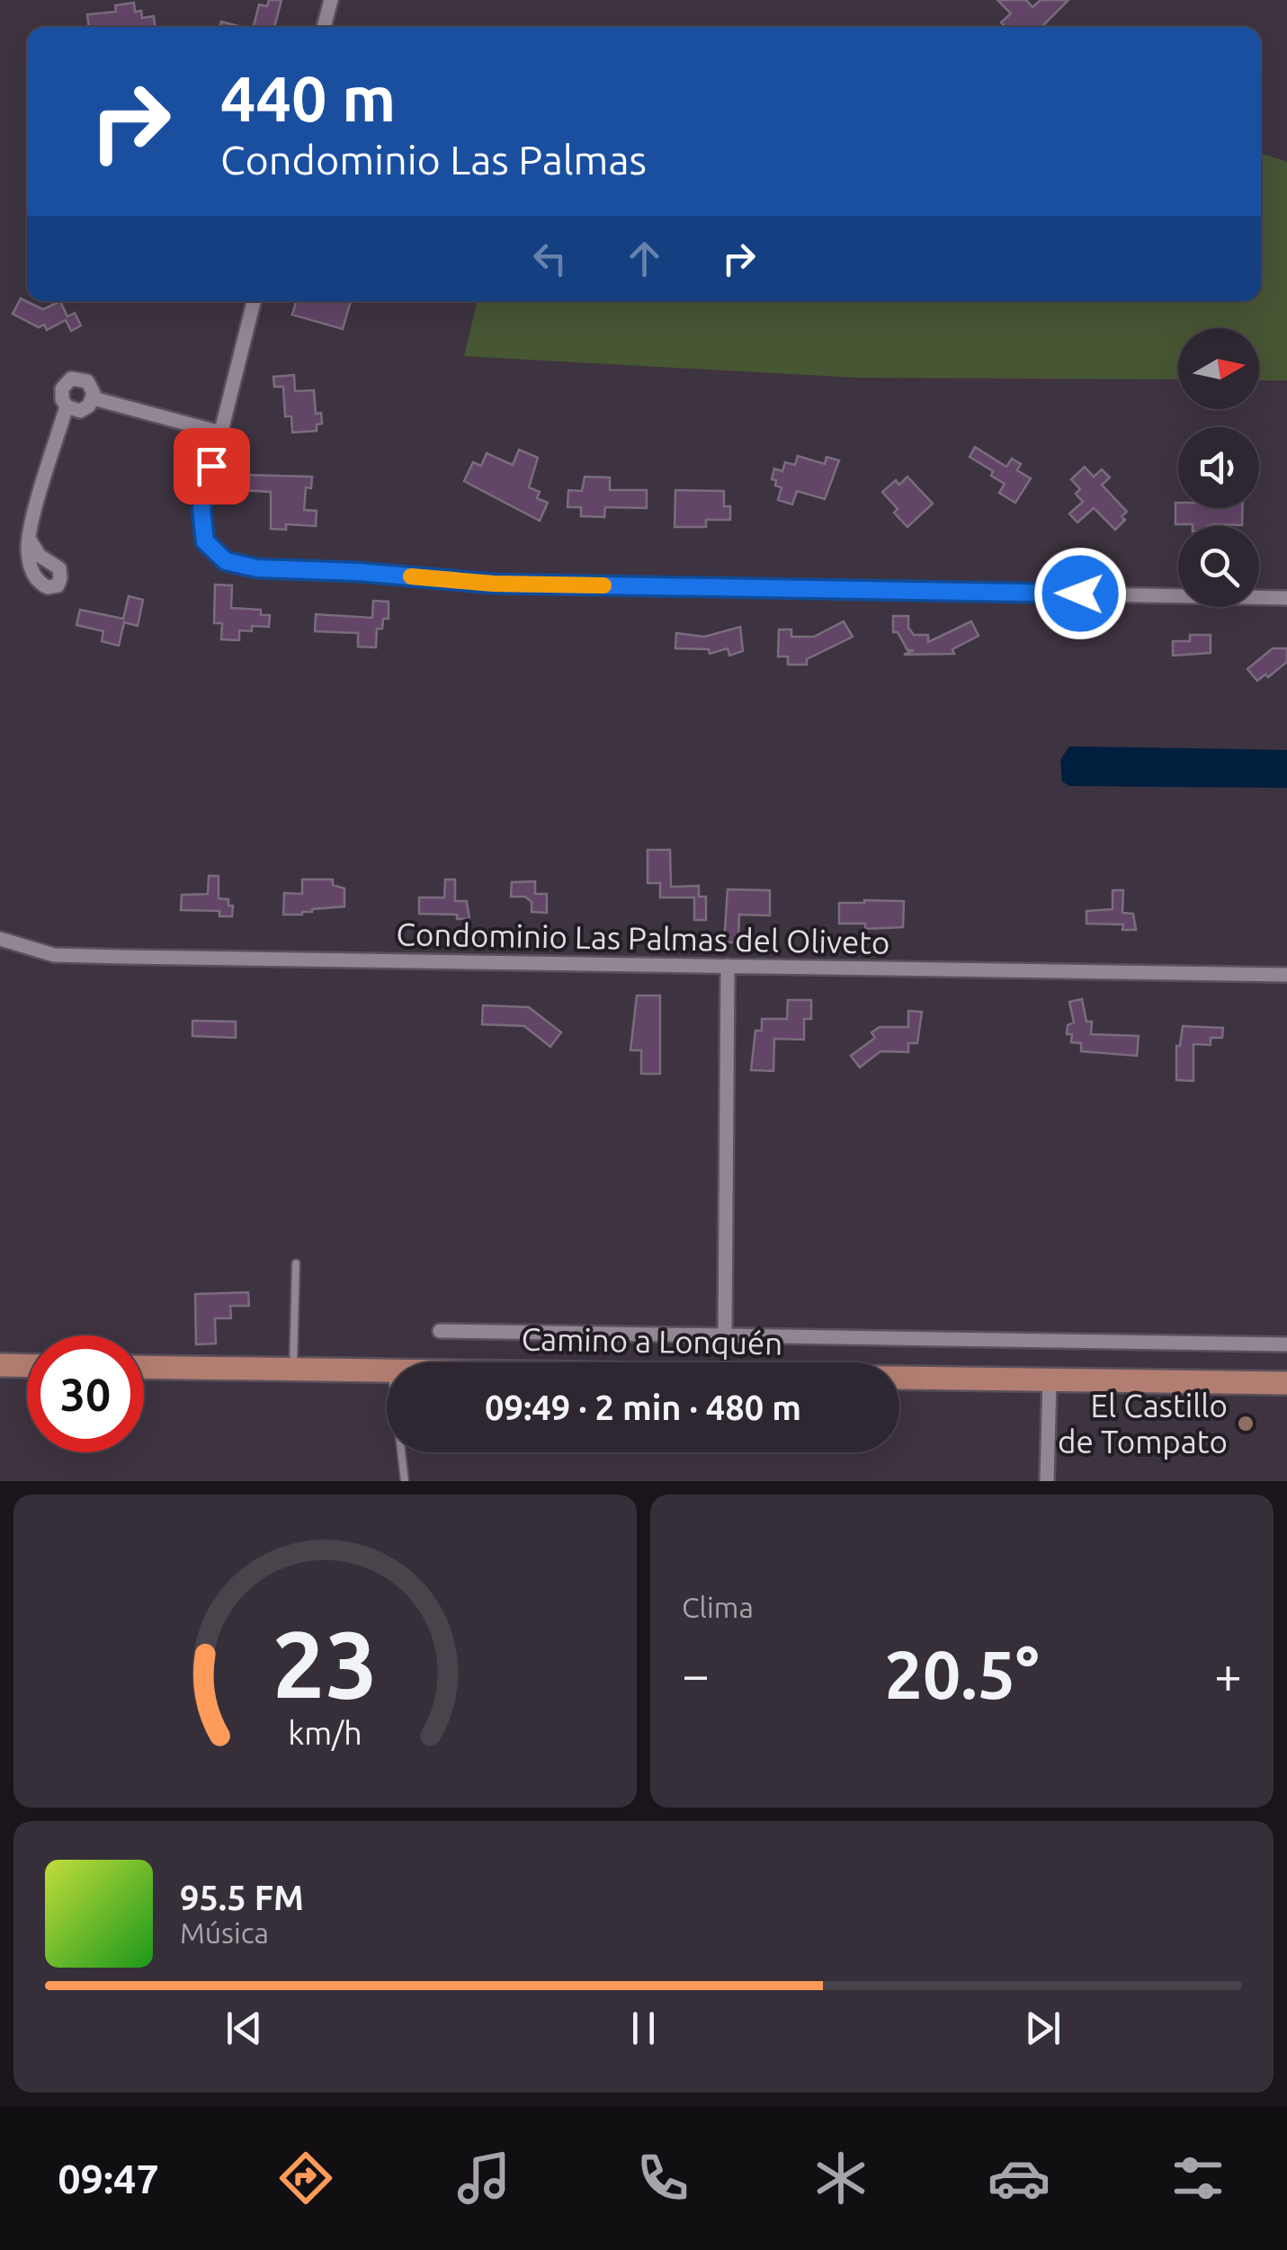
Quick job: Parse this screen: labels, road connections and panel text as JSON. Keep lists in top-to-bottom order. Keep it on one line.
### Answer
{"streets":{"main road":["Camino a Lonquén"],"street":["Condominio Las Palmas del Oliveto"]},"places":["El Castillo de Tompato"],"north":"right","page":{"turn":["440 m","Condominio Las Palmas"],"limit":"30","trip":"09:49 · 2 min · 480 m","tile":"Clima","heat":["−","20.5°","+"],"song":["95.5 FM","Música"],"tabs":"09:47","gauge":["23","km/h"]}}
